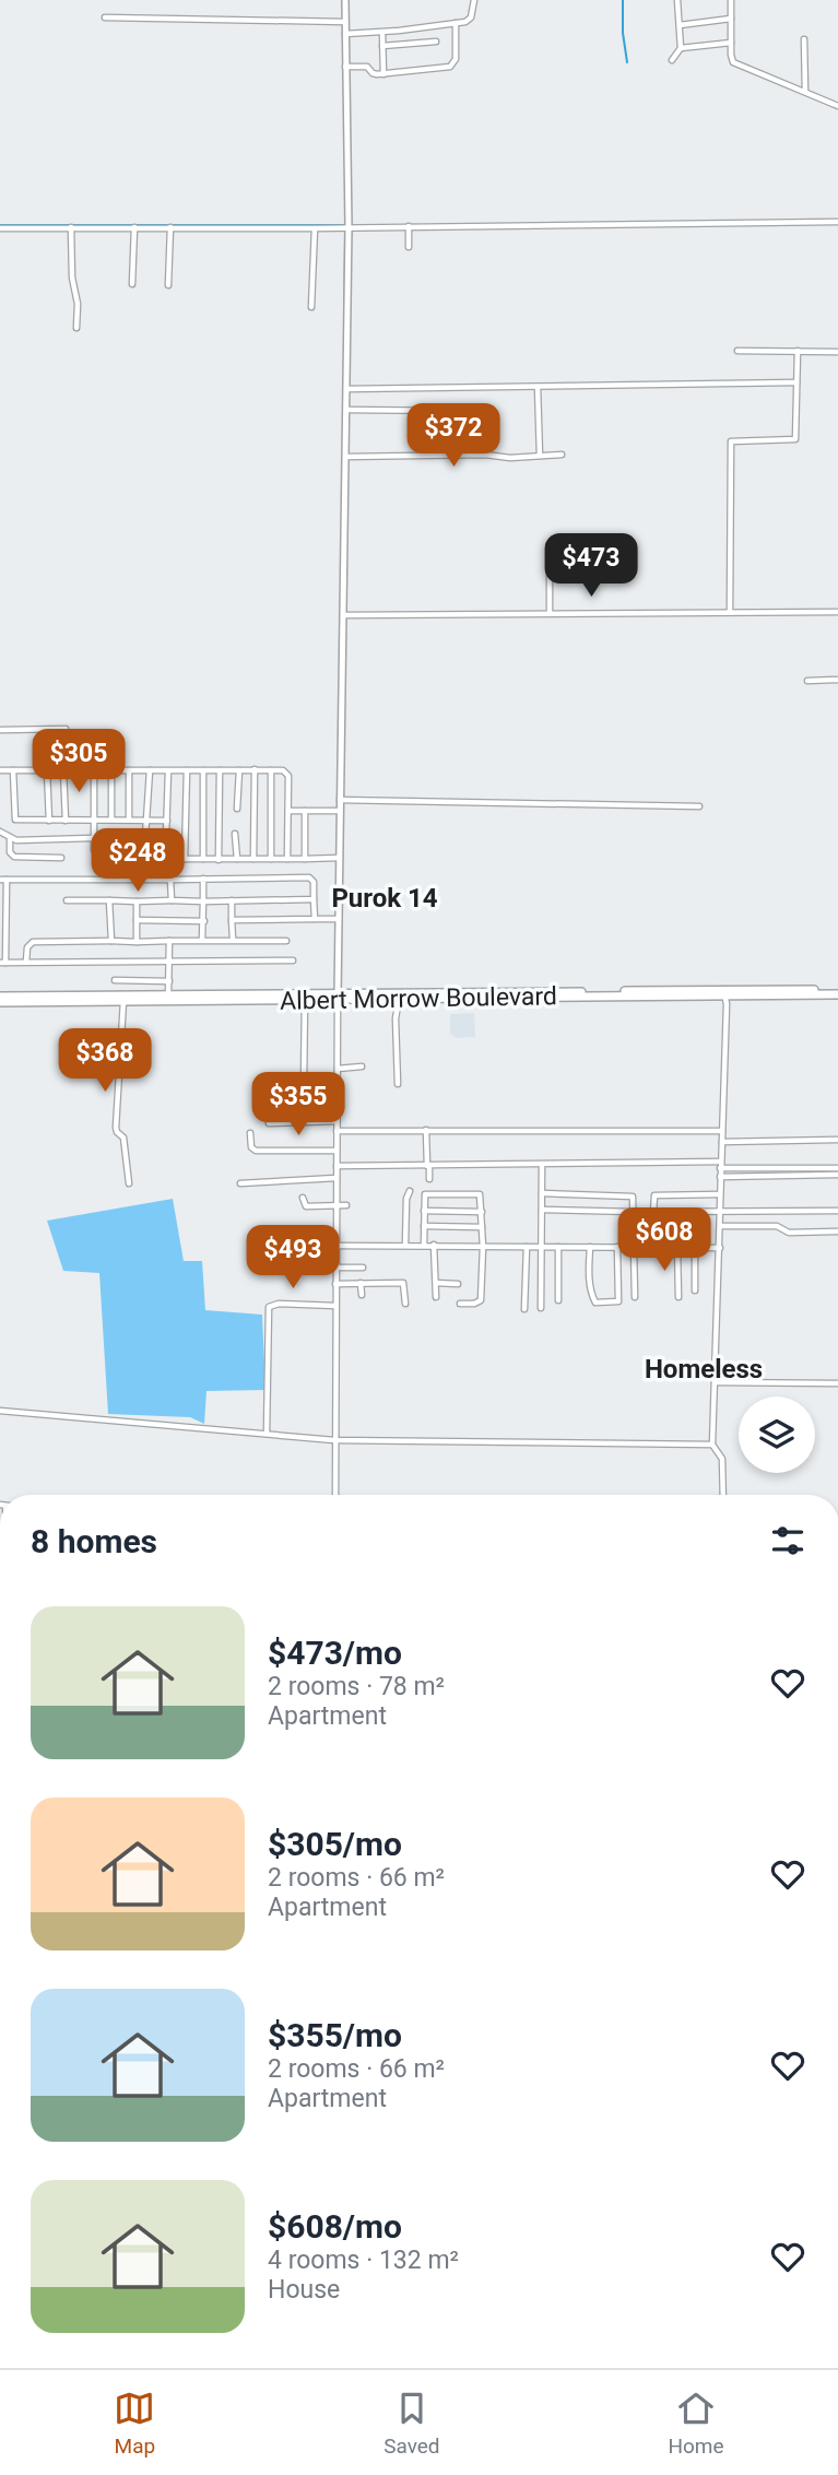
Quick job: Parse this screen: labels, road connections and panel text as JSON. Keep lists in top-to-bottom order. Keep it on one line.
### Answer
{"streets":{"highway":["Albert Morrow Boulevard"]},"districts":["Purok 14","Homeless"],"page":{"price":["$372","$473","$305","$248","$368","$355","$608","$493"],"heading":"8 homes","list":[{"name":"$473/mo","note":"2 rooms · 78 m² · Apartment"},{"name":"$305/mo","note":"2 rooms · 66 m² · Apartment"},{"name":"$355/mo","note":"2 rooms · 66 m² · Apartment"},{"name":"$608/mo","note":"4 rooms · 132 m² · House"}],"tabs":["Map","Saved","Home"]}}
